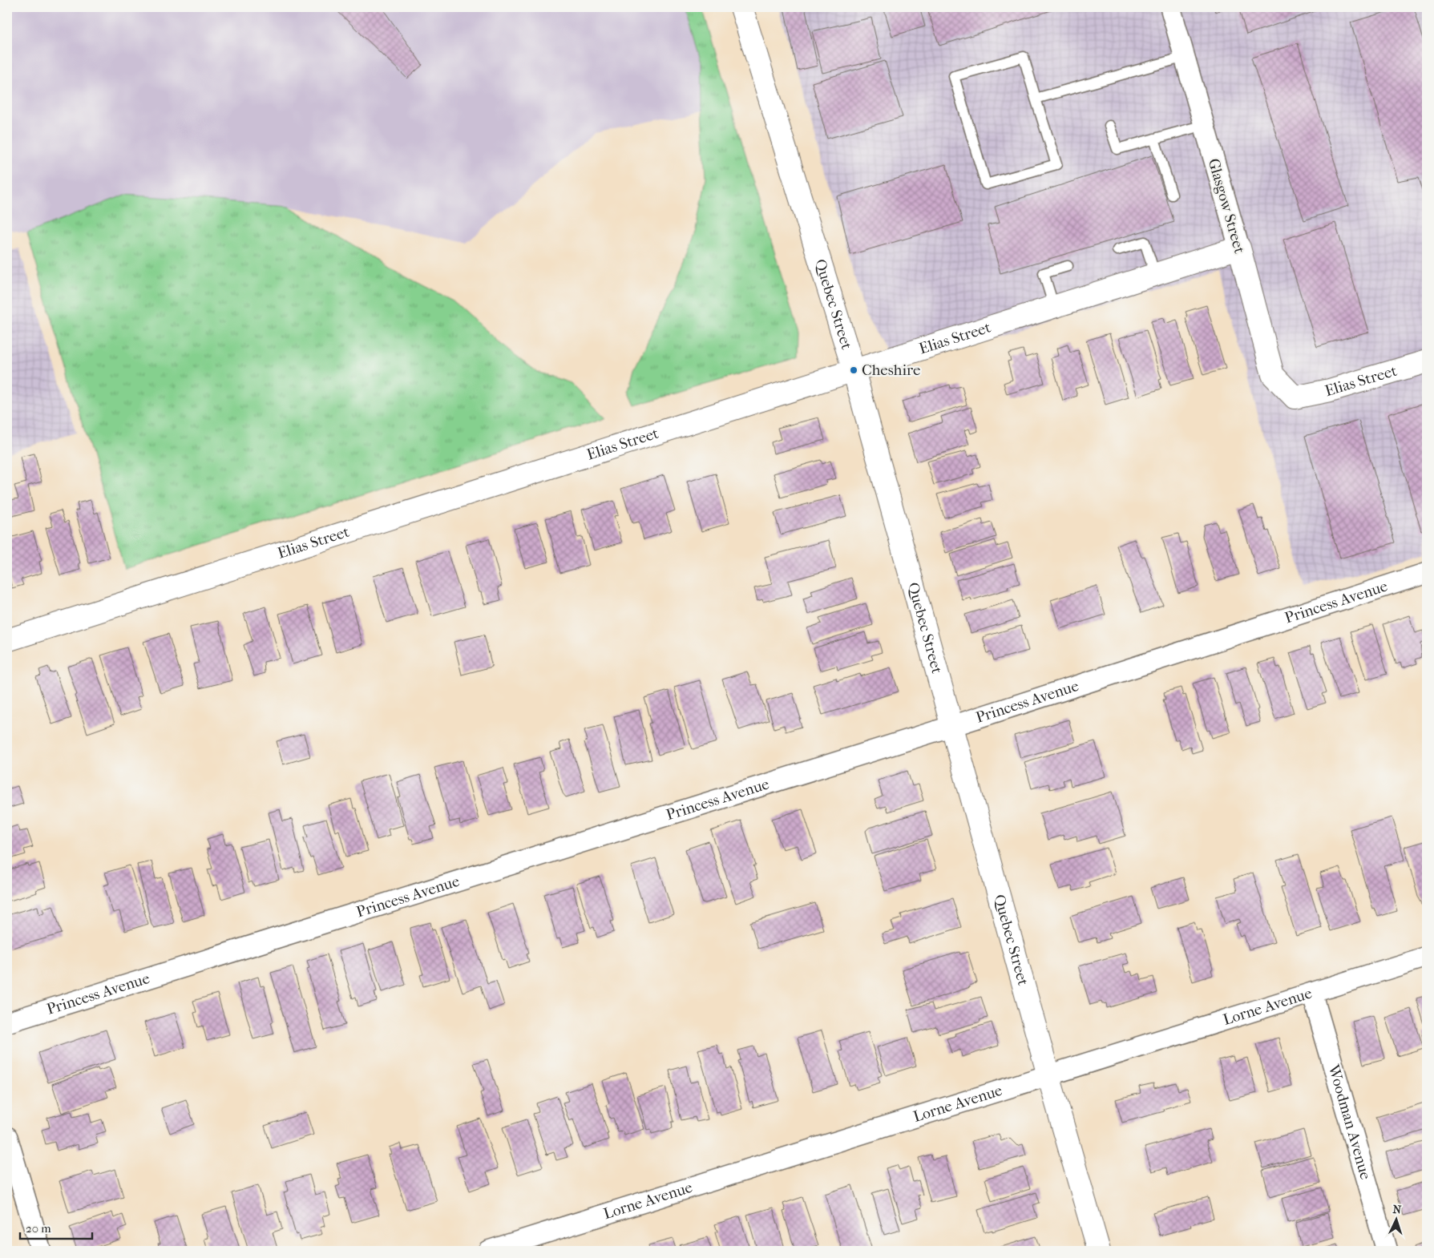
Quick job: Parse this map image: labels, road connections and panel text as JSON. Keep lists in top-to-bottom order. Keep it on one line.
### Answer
{"streets":{"street":["Glasgow Street","Quebec Street","Elias Street","Princess Avenue","Lorne Avenue","Woodman Avenue"]},"crossings":[["Glasgow Street","Elias Street"],["Quebec Street","Elias Street"],["Quebec Street","Princess Avenue"],["Quebec Street","Lorne Avenue"],["Lorne Avenue","Woodman Avenue"]],"places":["Cheshire"],"scale_bar":"20 m","north":"top"}
